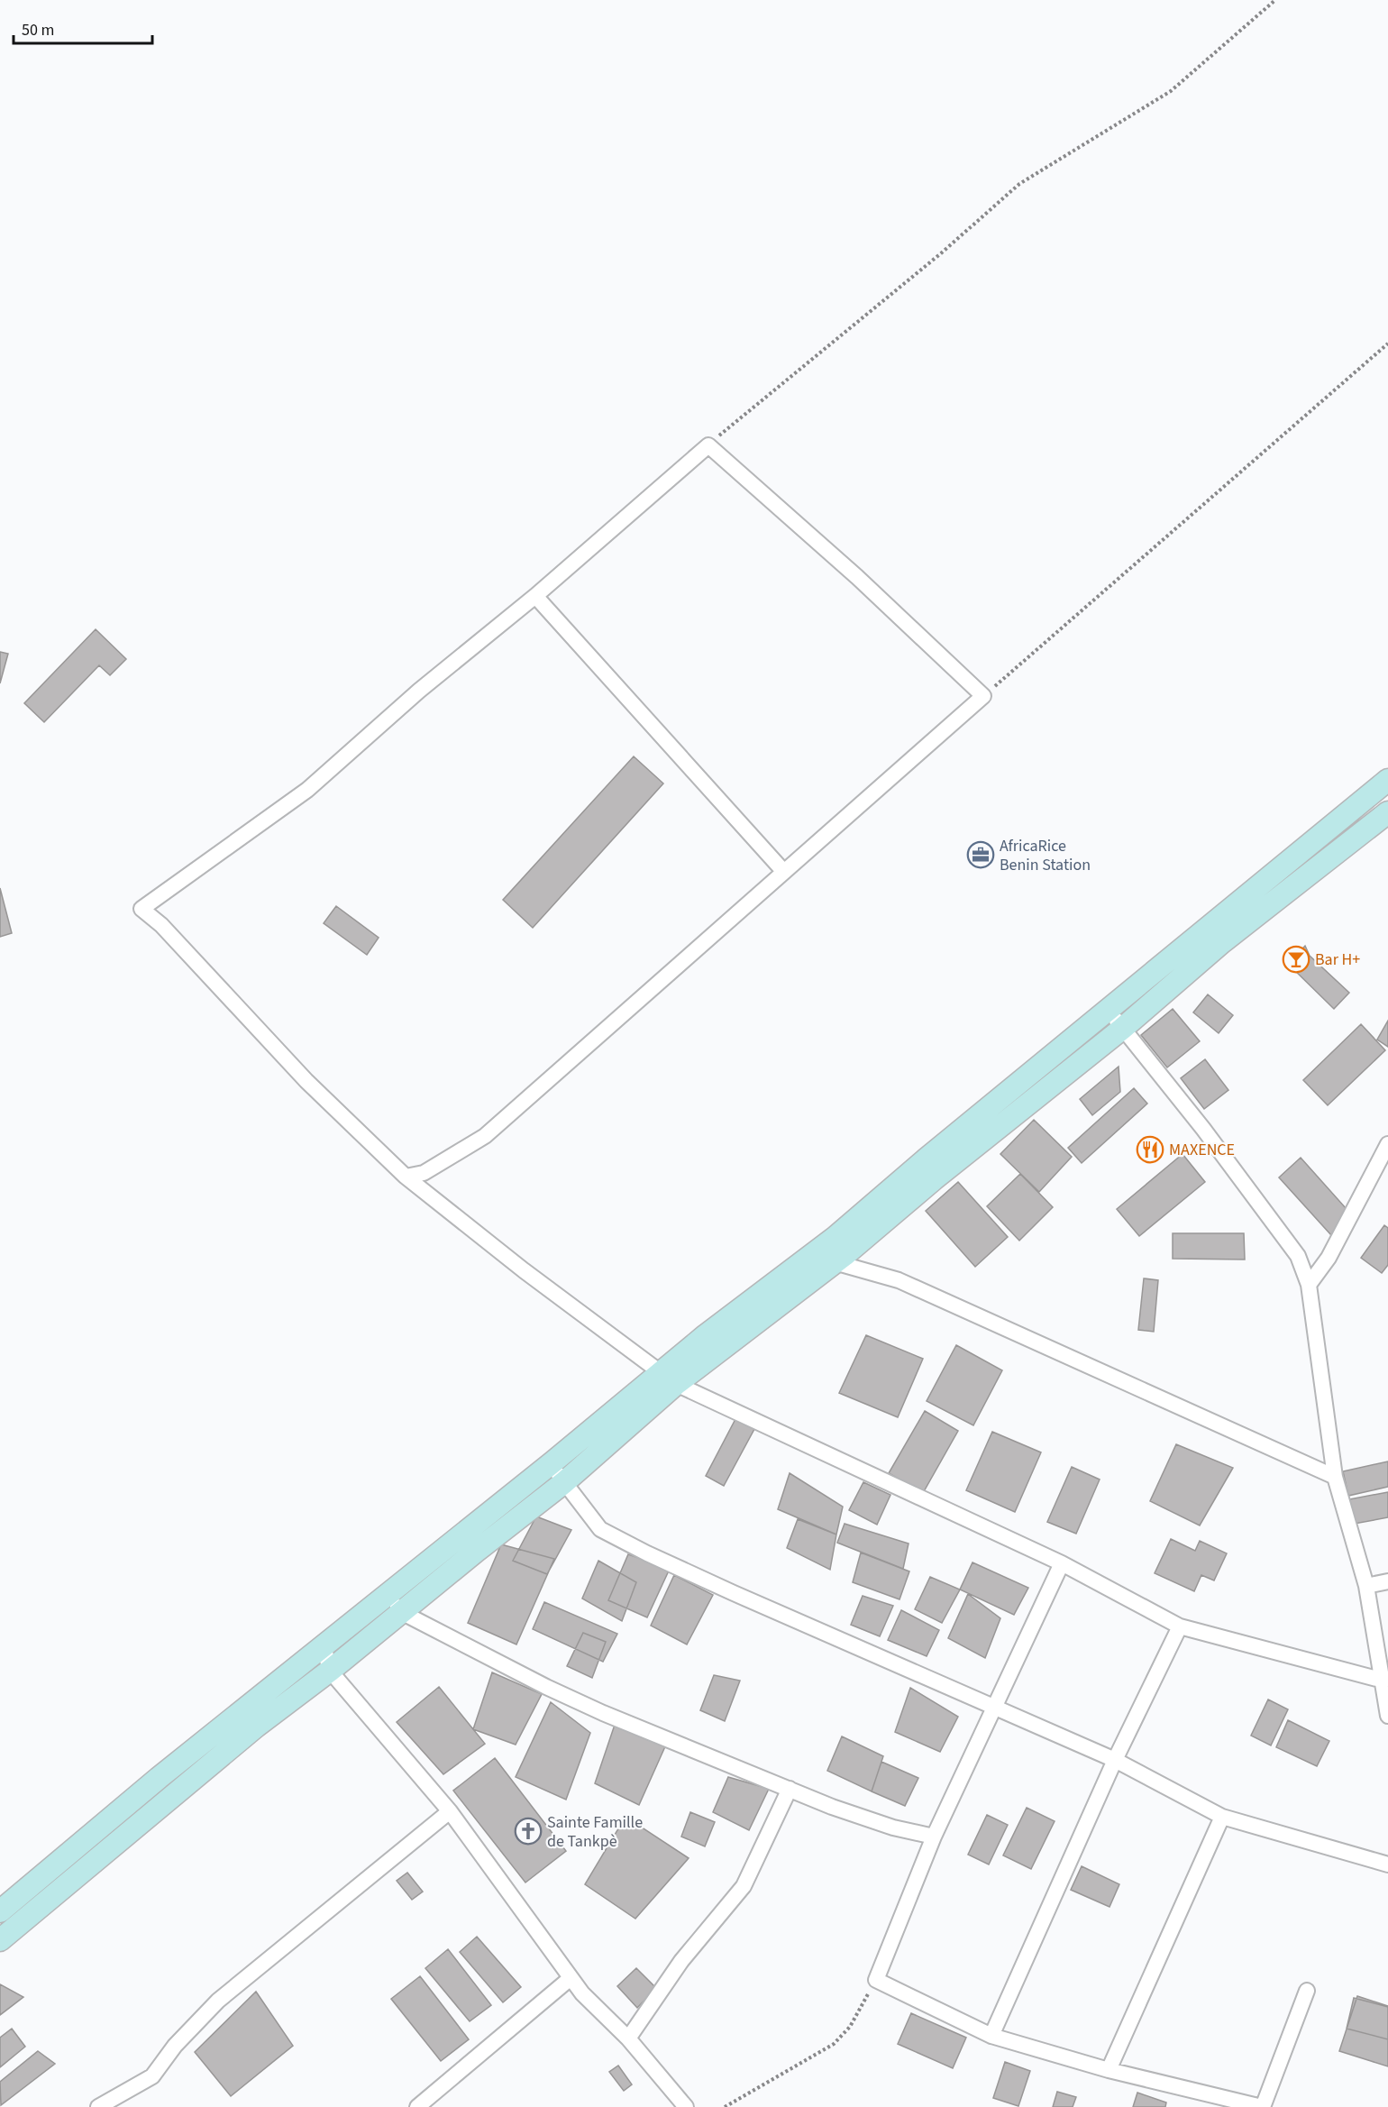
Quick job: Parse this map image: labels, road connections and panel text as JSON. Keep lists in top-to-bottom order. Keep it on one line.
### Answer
{"places":{"office":["AfricaRice Benin Station"],"bar":["Bar H+"],"restaurant":["MAXENCE"],"church":["Sainte Famille de Tankpè"]},"scale_bar":"50 m"}
